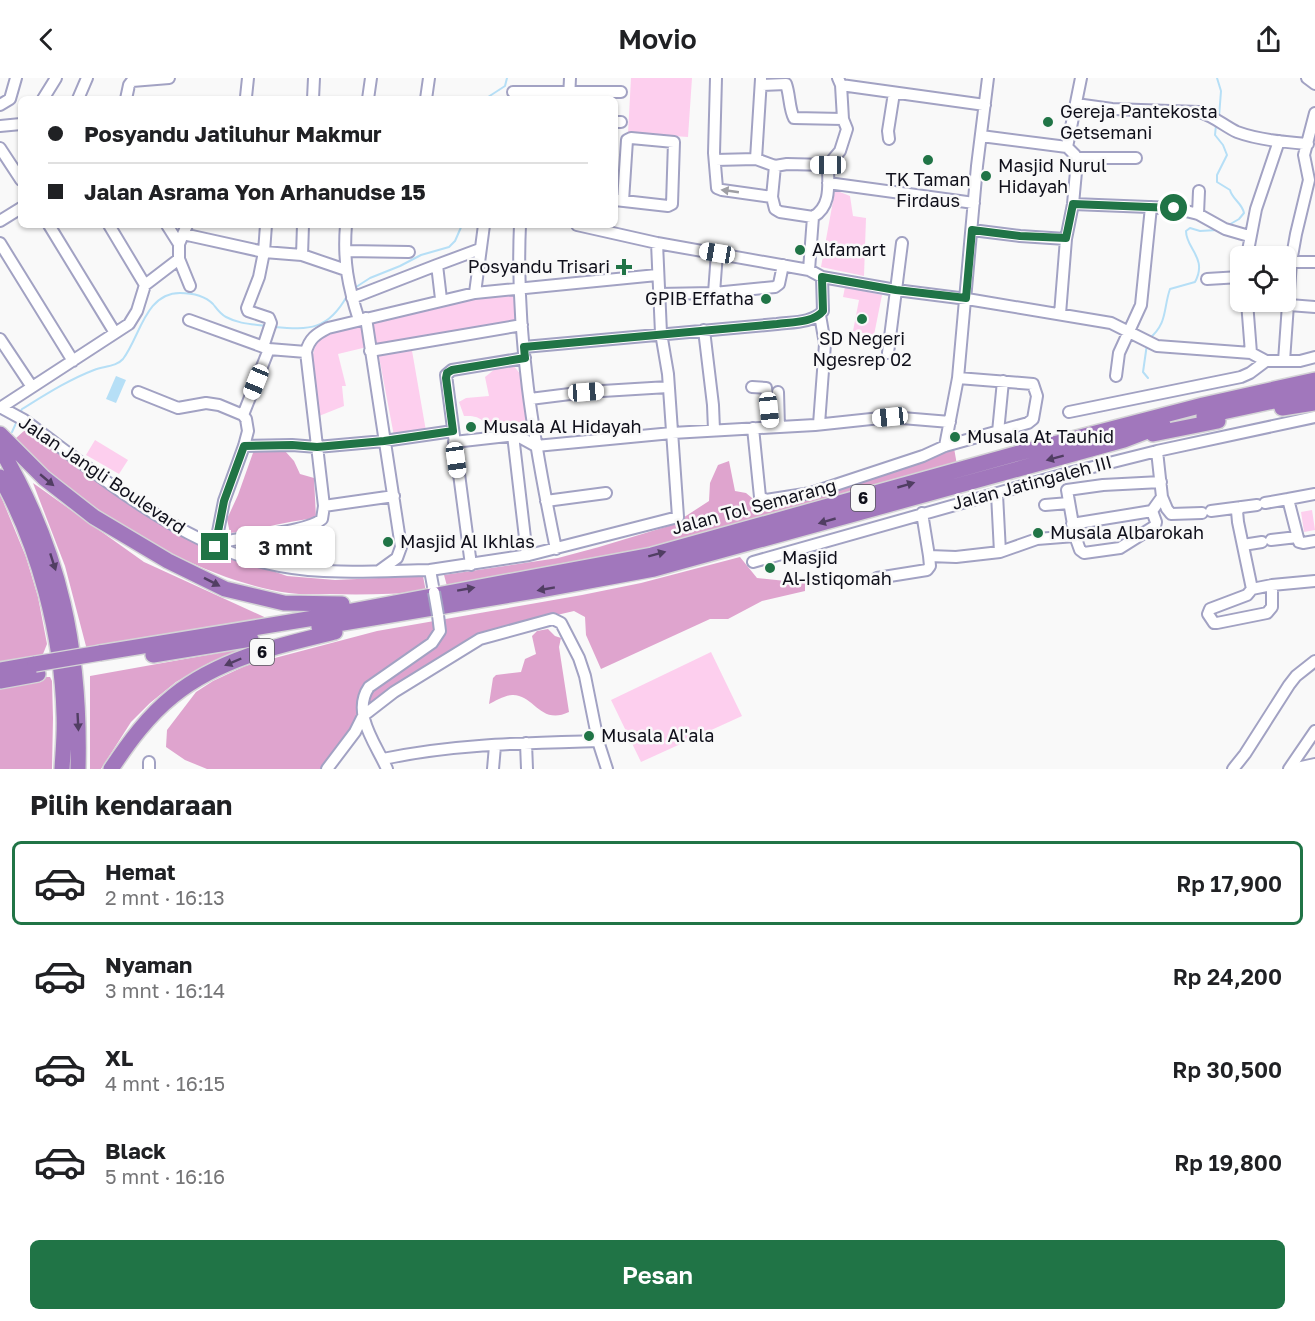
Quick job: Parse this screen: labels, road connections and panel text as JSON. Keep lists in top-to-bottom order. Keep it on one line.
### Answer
{"streets":{"highway":["6","Jalan Tol Semarang"],"street":["Jalan Jangli Boulevard","Jalan Jatingaleh III"]},"crossings":[["6","Jalan Tol Semarang"]],"places":{"other":["Gereja Pantekosta Getsemani","TK Taman Firdaus","Masjid Nurul Hidayah","Alfamart","GPIB Effatha","SD Negeri Ngesrep 02","Musala Al Hidayah","Musala At Tauhid","Musala Albarokah","Masjid Al Ikhlas","Masjid Al-Istiqomah","Musala Al'ala"],"health":["Posyandu Trisari"]},"page":{"header":"Movio","banner":["Posyandu Jatiluhur Makmur","Jalan Asrama Yon Arhanudse 15"],"bubble":"3 mnt","heading":"Pilih kendaraan","list":[{"name":"Hemat","note":"2 mnt · 16:13","value":"Rp 17,900"},{"name":"Nyaman","note":"3 mnt · 16:14","value":"Rp 24,200"},{"name":"XL","note":"4 mnt · 16:15","value":"Rp 30,500"},{"name":"Black","note":"5 mnt · 16:16","value":"Rp 19,800"}],"buttons":"Pesan"}}
